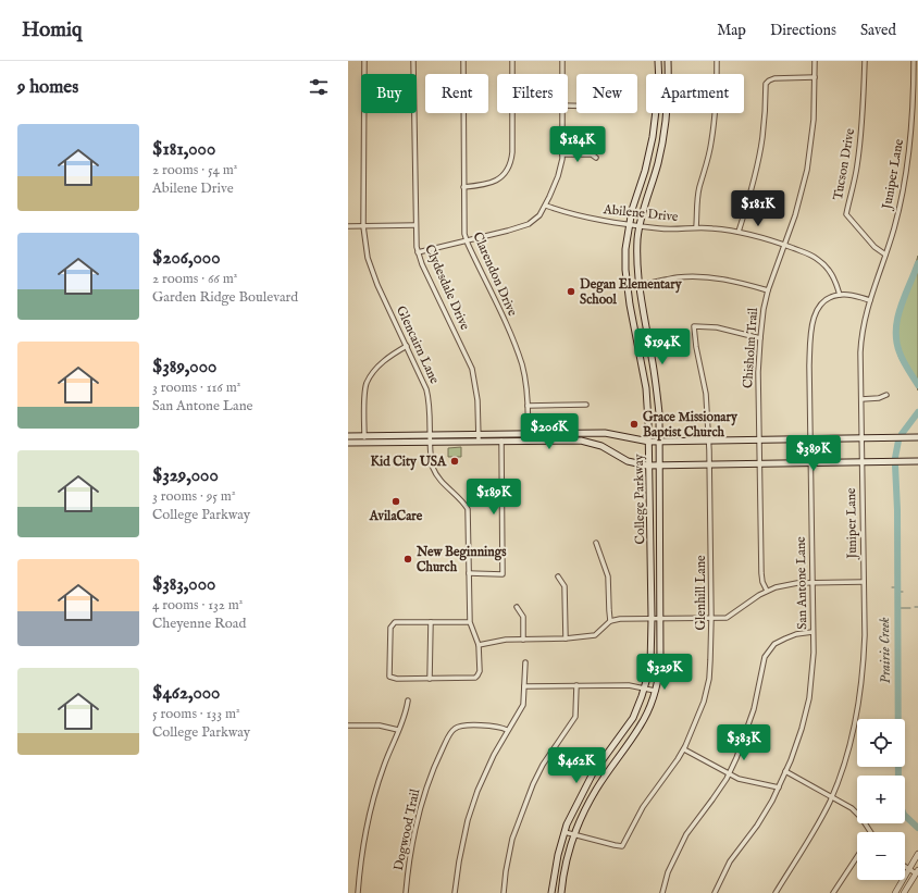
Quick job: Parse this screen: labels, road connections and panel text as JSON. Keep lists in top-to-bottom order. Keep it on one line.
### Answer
{"streets":{"main road":["College Parkway"],"street":["Tucson Drive","Juniper Lane","Abilene Drive","Clarendon Drive","Clydesdale Drive","Glencairn Lane","Chisholm Trail","San Antone Lane","Glenhill Lane","Dogwood Trail"]},"crossings":[["Tucson Drive","Juniper Lane"],["Abilene Drive","Chisholm Trail"],["Abilene Drive","College Parkway"],["Abilene Drive","San Antone Lane"],["Chisholm Trail","Glenhill Lane"],["College Parkway","Glenhill Lane"]],"water":["Prairie Creek"],"places":["Degan Elementary School","Grace Missionary Baptist Church","Kid City USA","AvilaCare","New Beginnings Church"],"page":{"header":"Homiq","nav":["Map","Directions","Saved"],"heading":"9 homes","chip":["Buy","Rent","Filters","New","Apartment"],"list":[{"name":"$181,000","note":"2 rooms · 54 m² · Abilene Drive"},{"name":"$206,000","note":"2 rooms · 66 m² · Garden Ridge Boulevard"},{"name":"$389,000","note":"3 rooms · 116 m² · San Antone Lane"},{"name":"$329,000","note":"3 rooms · 95 m² · College Parkway"},{"name":"$383,000","note":"4 rooms · 132 m² · Cheyenne Road"},{"name":"$462,000","note":"5 rooms · 133 m² · College Parkway"}],"price":["$184K","$181K","$194K","$206K","$389K","$189K","$329K","$383K","$462K"],"map_buttons":["+","−"]}}
